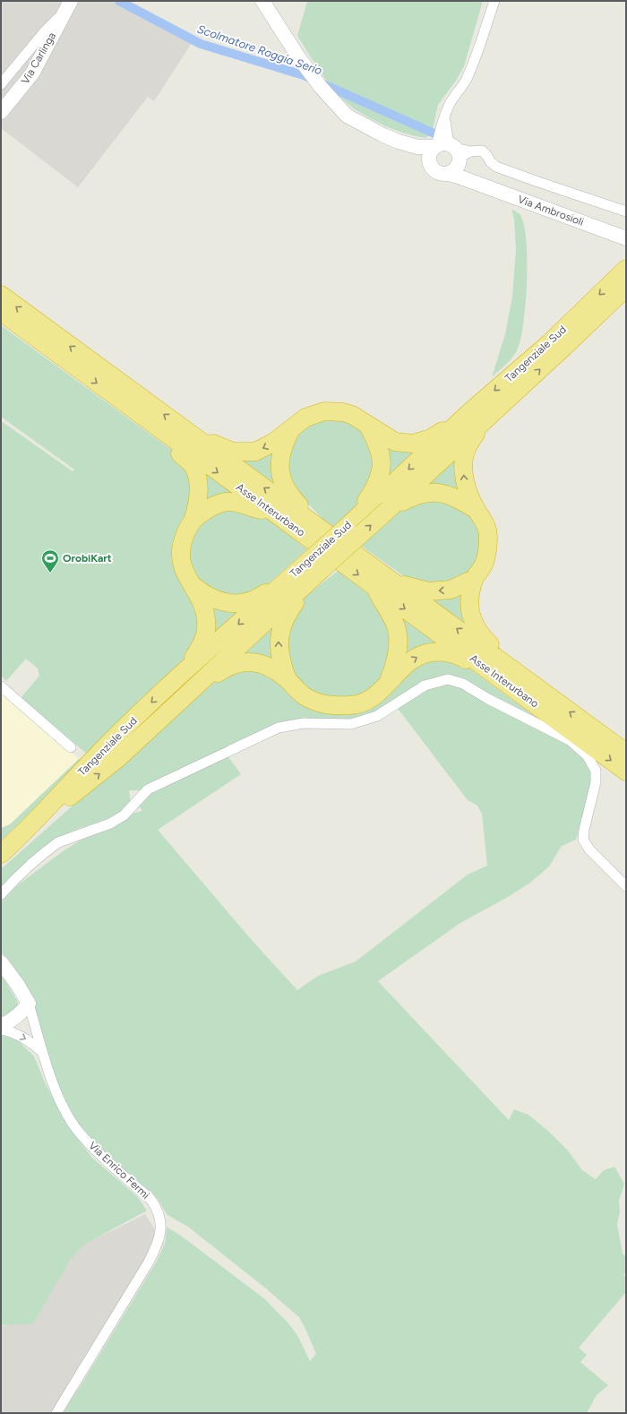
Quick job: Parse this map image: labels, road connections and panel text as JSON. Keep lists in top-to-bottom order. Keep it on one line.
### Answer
{"streets":{"highway":["Tangenziale Sud","Asse Interurbano"],"street":["Via Carlinga","Via Ambrosioli","Via Enrico Fermi"]},"water":["Scolmatore Roggia Serio"],"places":{"sports":["OrobiKart"]}}
